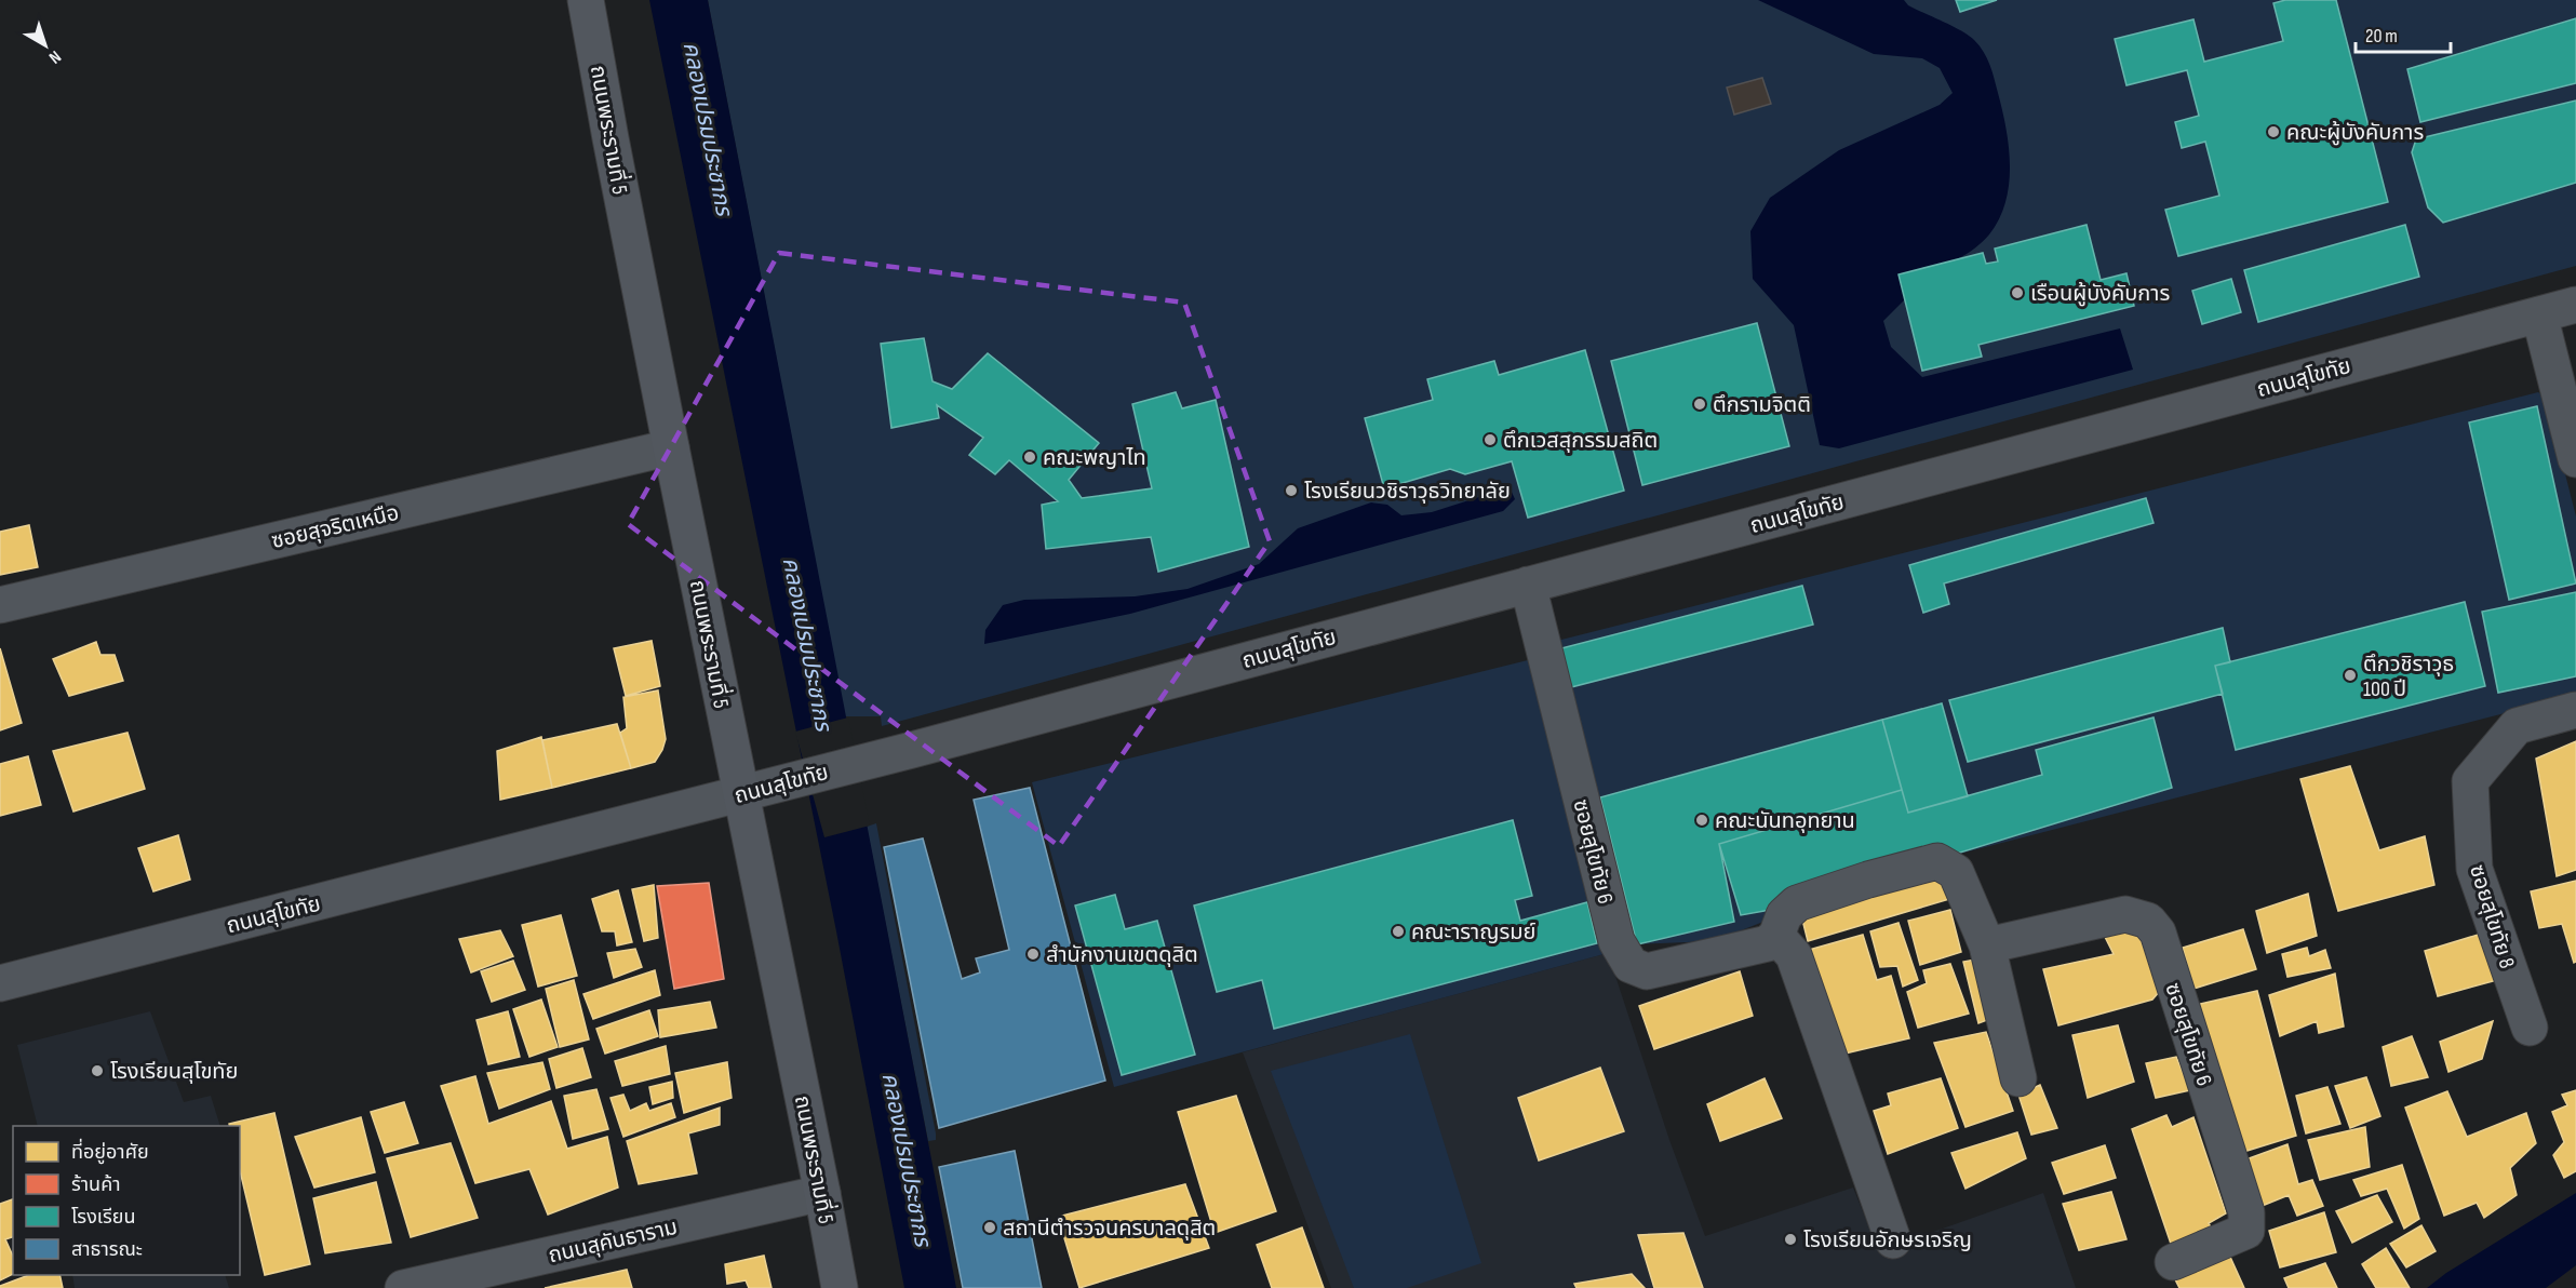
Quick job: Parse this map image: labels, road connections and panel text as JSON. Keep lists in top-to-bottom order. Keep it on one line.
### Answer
{"streets":{"main road":["ถนนพระรามที่ 5"],"street":["ถนนสุโขทัย","ซอยสุจริตเหนือ","ซอยสุโขทัย 6","ซอยสุโขทัย 8","ถนนสุคันธาราม"]},"crossings":[["ถนนพระรามที่ 5","ถนนสุโขทัย"],["ถนนพระรามที่ 5","ซอยสุจริตเหนือ"],["ถนนพระรามที่ 5","ถนนสุคันธาราม"],["ถนนสุโขทัย","ซอยสุโขทัย 6"]],"water":["คลองเปรมประชากร"],"places":["คณะผู้บังคับการ","เรือนผู้บังคับการ","ตึกรามจิตติ","ตึกเวสสุกรรมสถิต","คณะพญาไท","โรงเรียนวชิราวุธวิทยาลัย","ตึกวชิราวุธ 100 ปี","คณะนันทอุทยาน","คณะาราญรมย์","สำนักงานเขตดุสิต","โรงเรียนสุโขทัย","สถานีตำรวจนครบาลดุสิต","โรงเรียนอักษรเจริญ"],"legend":["ที่อยู่อาศัย","ร้านค้า","โรงเรียน","สาธารณะ"],"scale_bar":"20 m","north":"bottom right"}
